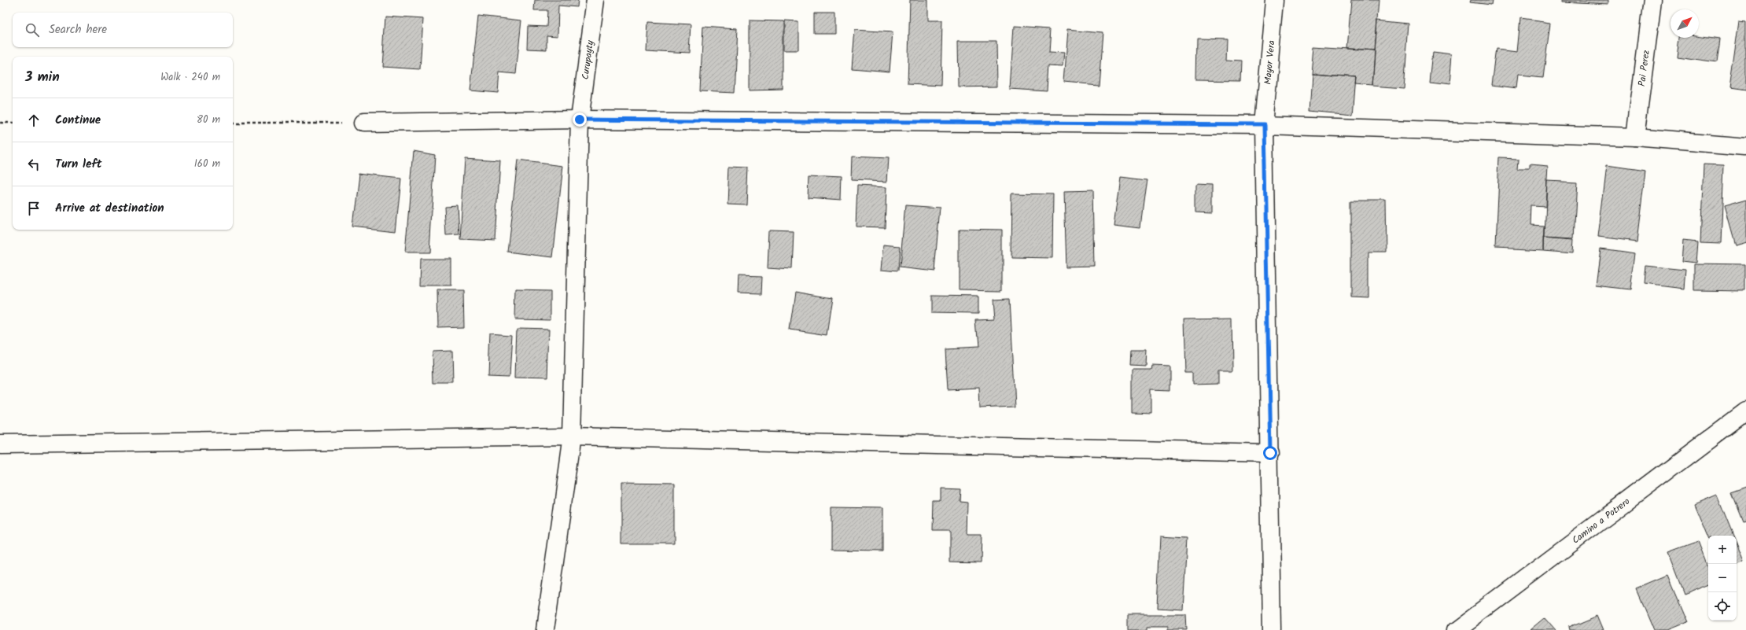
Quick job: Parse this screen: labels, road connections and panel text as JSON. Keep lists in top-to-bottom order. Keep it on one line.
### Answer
{"streets":{"street":["Curupayty","Mayor Vera","Pai Perez","Camino a Potrero"]},"north":"top right","page":{"search":"Search here","heading":["3 min","Walk · 240 m"],"list":[["Continue","80 m"],["Turn left","160 m"],"Arrive at destination"],"map_buttons":["+","−"]}}
